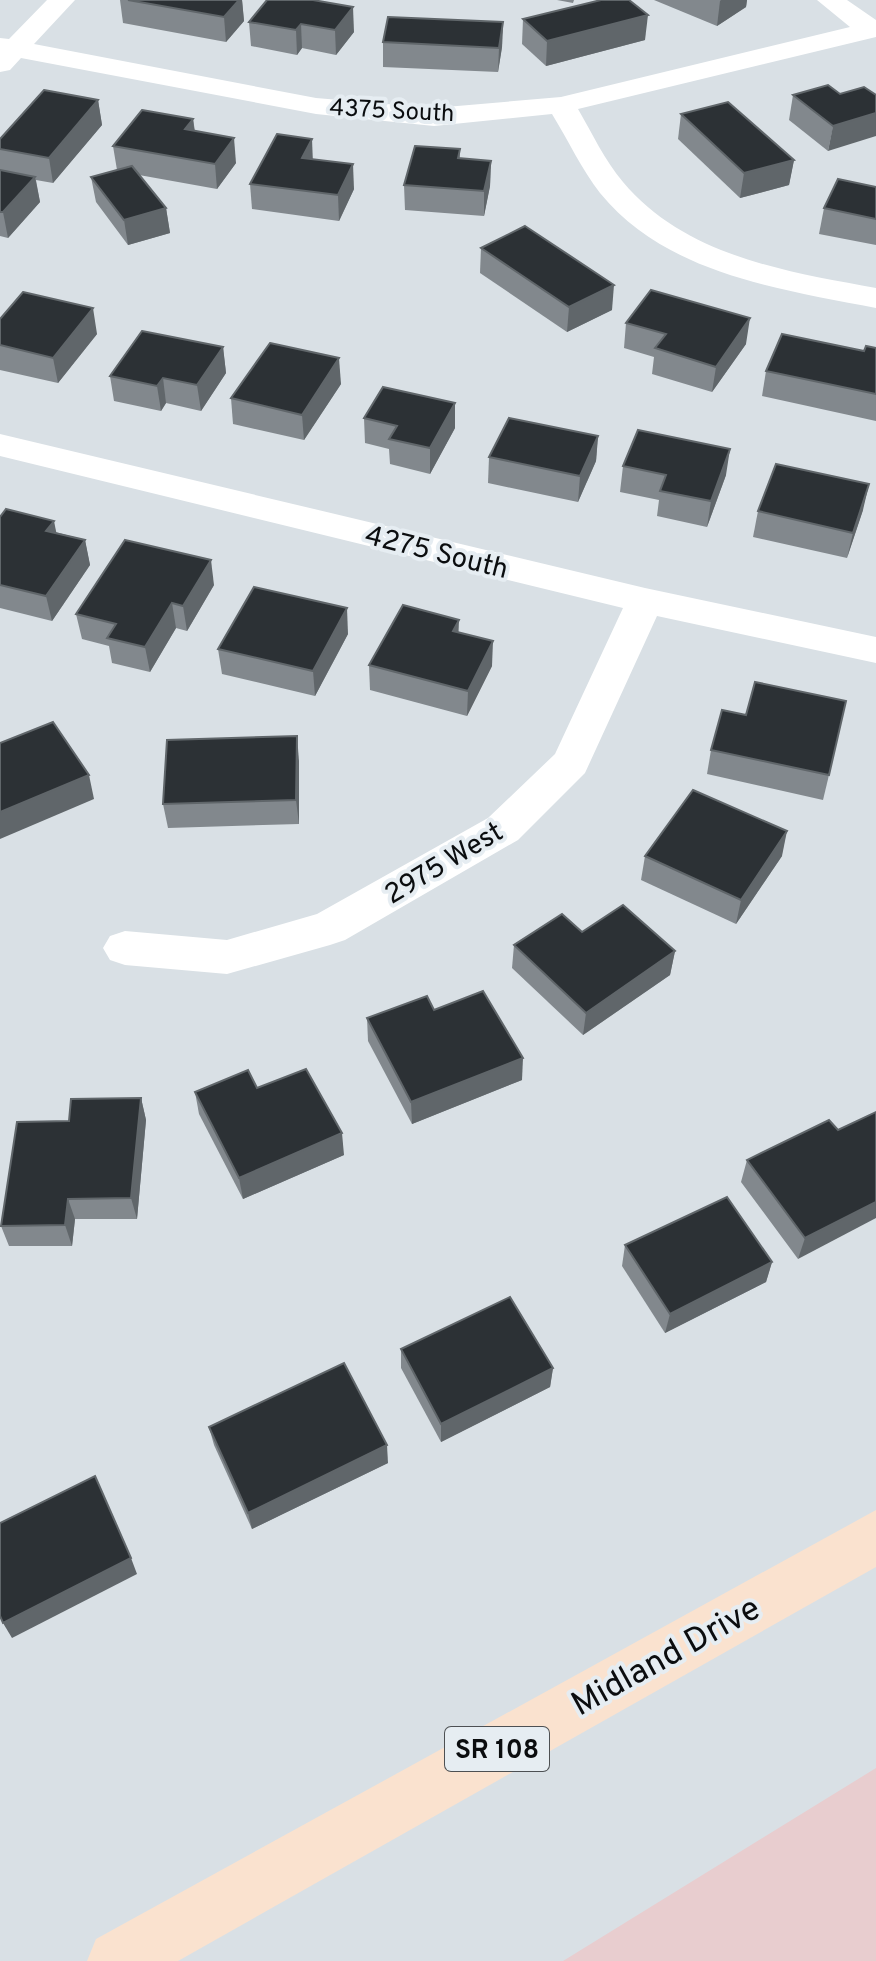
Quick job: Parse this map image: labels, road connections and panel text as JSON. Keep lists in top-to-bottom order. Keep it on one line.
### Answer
{"streets":{"main road":["Midland Drive","SR 108"],"street":["4375 South","4275 South","2975 West"]},"crossings":[["4275 South","2975 West"]]}
